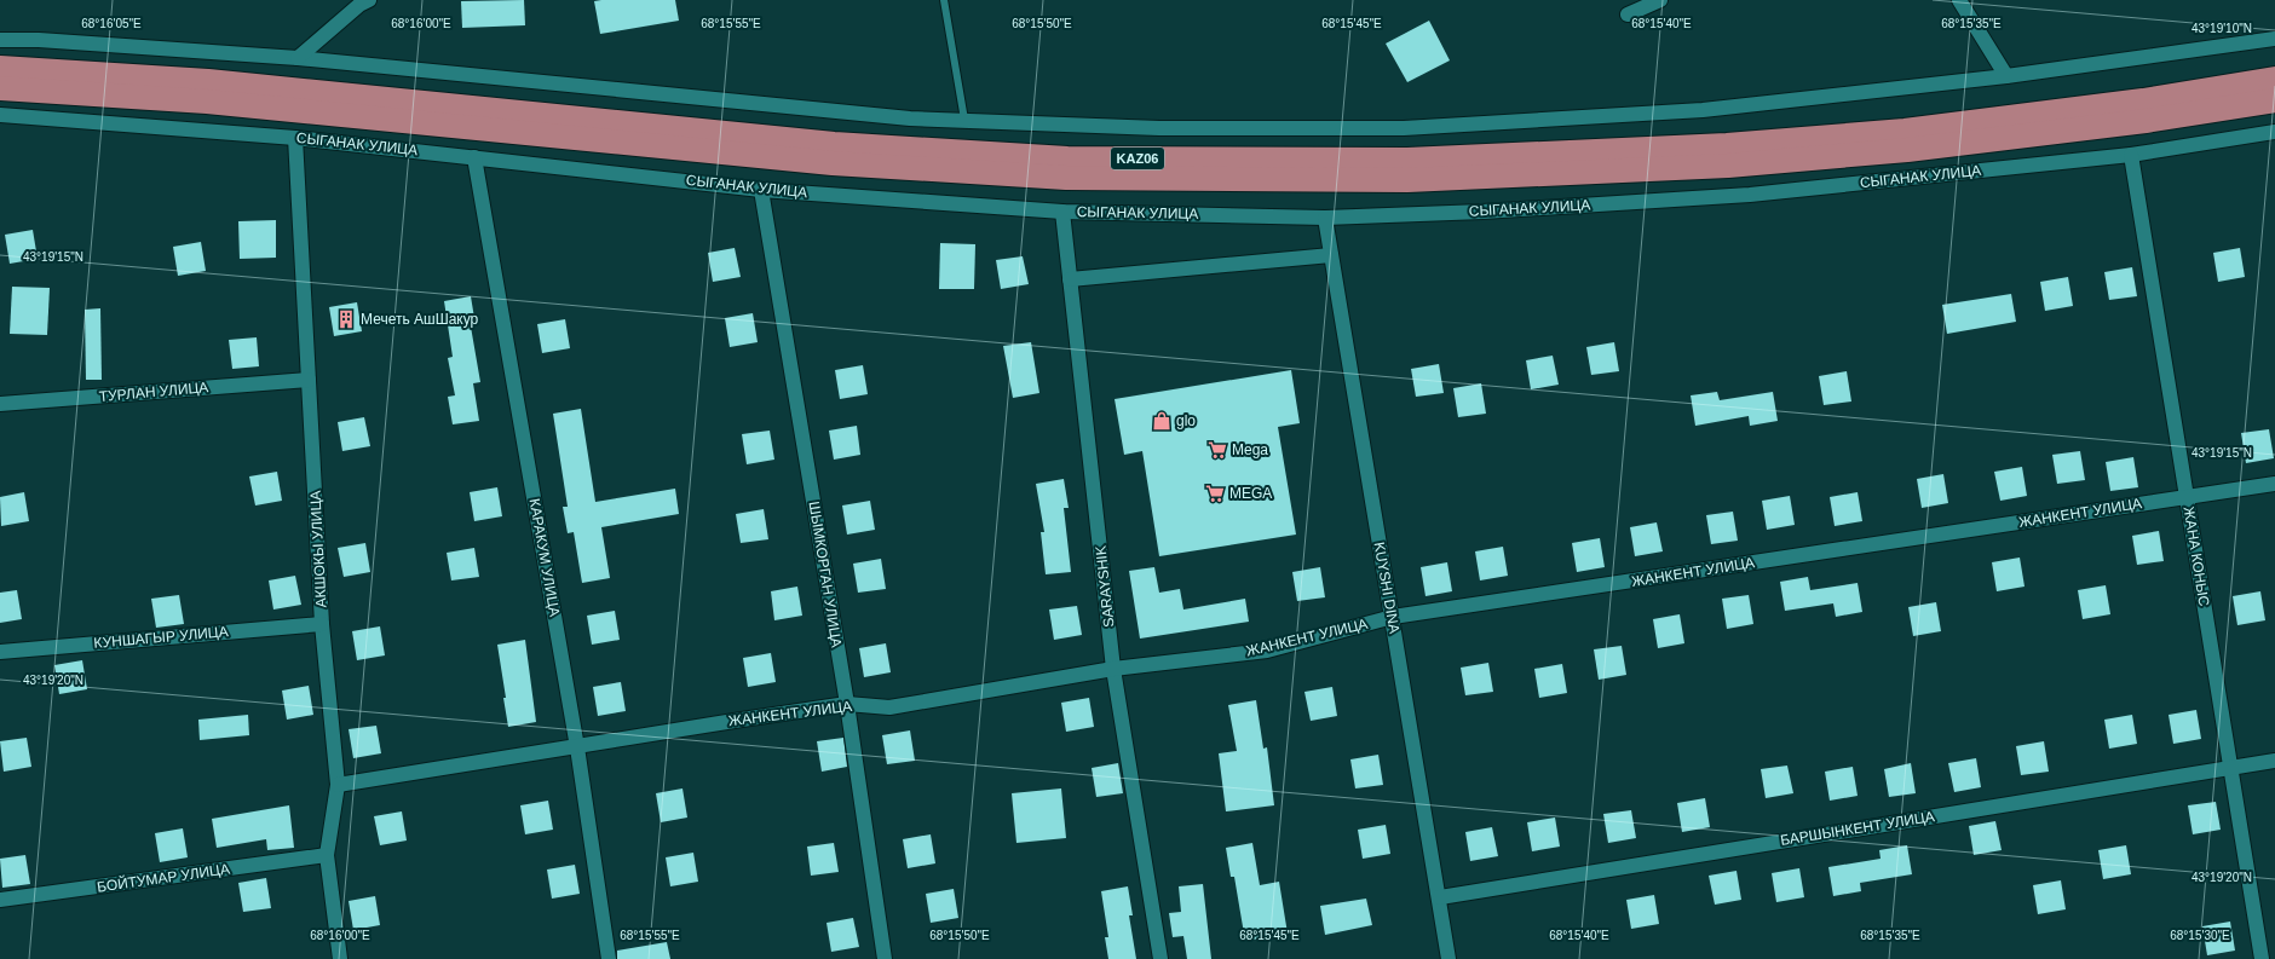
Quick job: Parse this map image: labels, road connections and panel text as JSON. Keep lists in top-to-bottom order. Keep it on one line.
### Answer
{"streets":{"highway":["KАZ06"],"street":["СЫГАНАК УЛИЦА","ТУРЛАН УЛИЦА","ЖАНКЕНТ УЛИЦА","АКШОКЫ УЛИЦА","ЖАНА КОНЫС","КАРАКУМ УЛИЦА","ШЫМКОРГАН УЛИЦА","SARAYSHIK","KUYSHI DINA","КУНШАГЫР УЛИЦА","БАРШЫНКЕНТ УЛИЦА","БОЙТУМАР УЛИЦА"]},"crossings":[["СЫГАНАК УЛИЦА","АКШОКЫ УЛИЦА"],["СЫГАНАК УЛИЦА","ЖАНА КОНЫС"],["СЫГАНАК УЛИЦА","КАРАКУМ УЛИЦА"],["СЫГАНАК УЛИЦА","ШЫМКОРГАН УЛИЦА"],["СЫГАНАК УЛИЦА","SARAYSHIK"],["СЫГАНАК УЛИЦА","KUYSHI DINA"],["ТУРЛАН УЛИЦА","АКШОКЫ УЛИЦА"],["ЖАНКЕНТ УЛИЦА","АКШОКЫ УЛИЦА"],["ЖАНКЕНТ УЛИЦА","ЖАНА КОНЫС"],["ЖАНКЕНТ УЛИЦА","КАРАКУМ УЛИЦА"],["ЖАНКЕНТ УЛИЦА","ШЫМКОРГАН УЛИЦА"],["ЖАНКЕНТ УЛИЦА","SARAYSHIK"],["ЖАНКЕНТ УЛИЦА","KUYSHI DINA"],["АКШОКЫ УЛИЦА","КУНШАГЫР УЛИЦА"],["АКШОКЫ УЛИЦА","БОЙТУМАР УЛИЦА"],["ЖАНА КОНЫС","БАРШЫНКЕНТ УЛИЦА"],["KUYSHI DINA","БАРШЫНКЕНТ УЛИЦА"]],"places":{"building":["Мечеть АшШакур"],"shop":["glo"],"supermarket":["Mega","MEGA"]},"coordinates":["68°16'05\"E","68°16'00\"E","68°15'55\"E","68°15'50\"E","68°15'45\"E","68°15'40\"E","68°15'35\"E","43°19'10\"N","43°19'15\"N","43°19'20\"N","68°15'30\"E"]}
